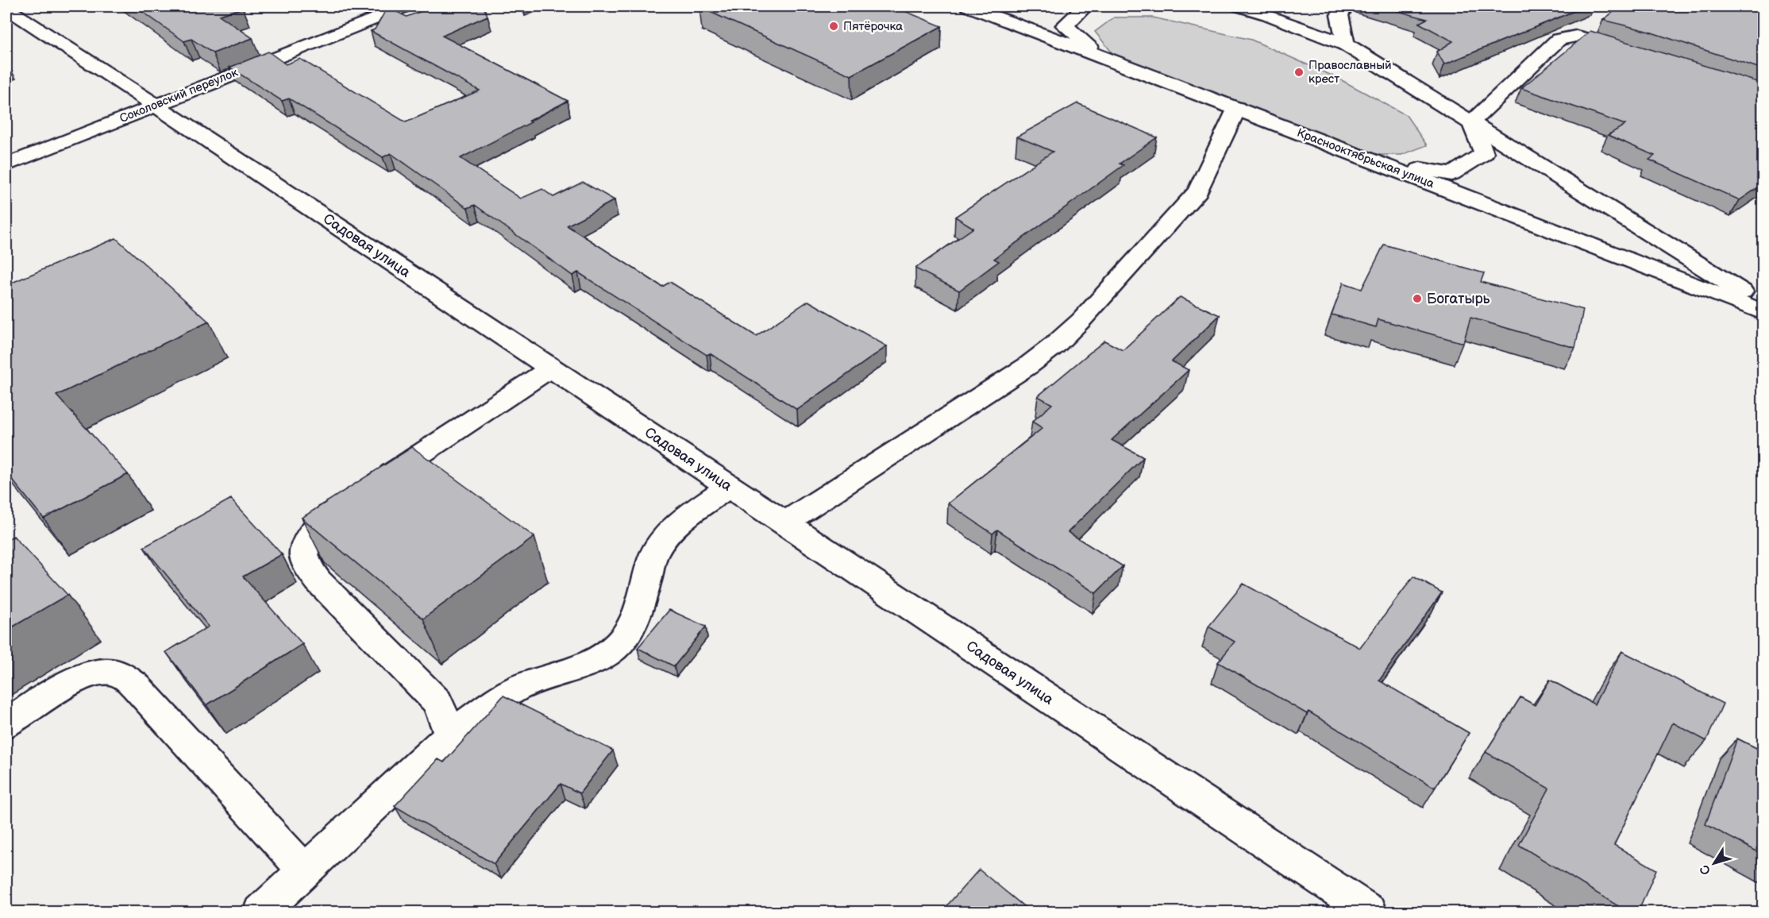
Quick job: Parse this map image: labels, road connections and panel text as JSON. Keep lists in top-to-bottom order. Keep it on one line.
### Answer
{"streets":{"street":["Соколовский переулок","Краснооктябрьская улица","Садовая улица"]},"crossings":[["Соколовский переулок","Садовая улица"]],"places":["Пятёрочка","Православный крест","Богатырь"],"north":"bottom left"}
